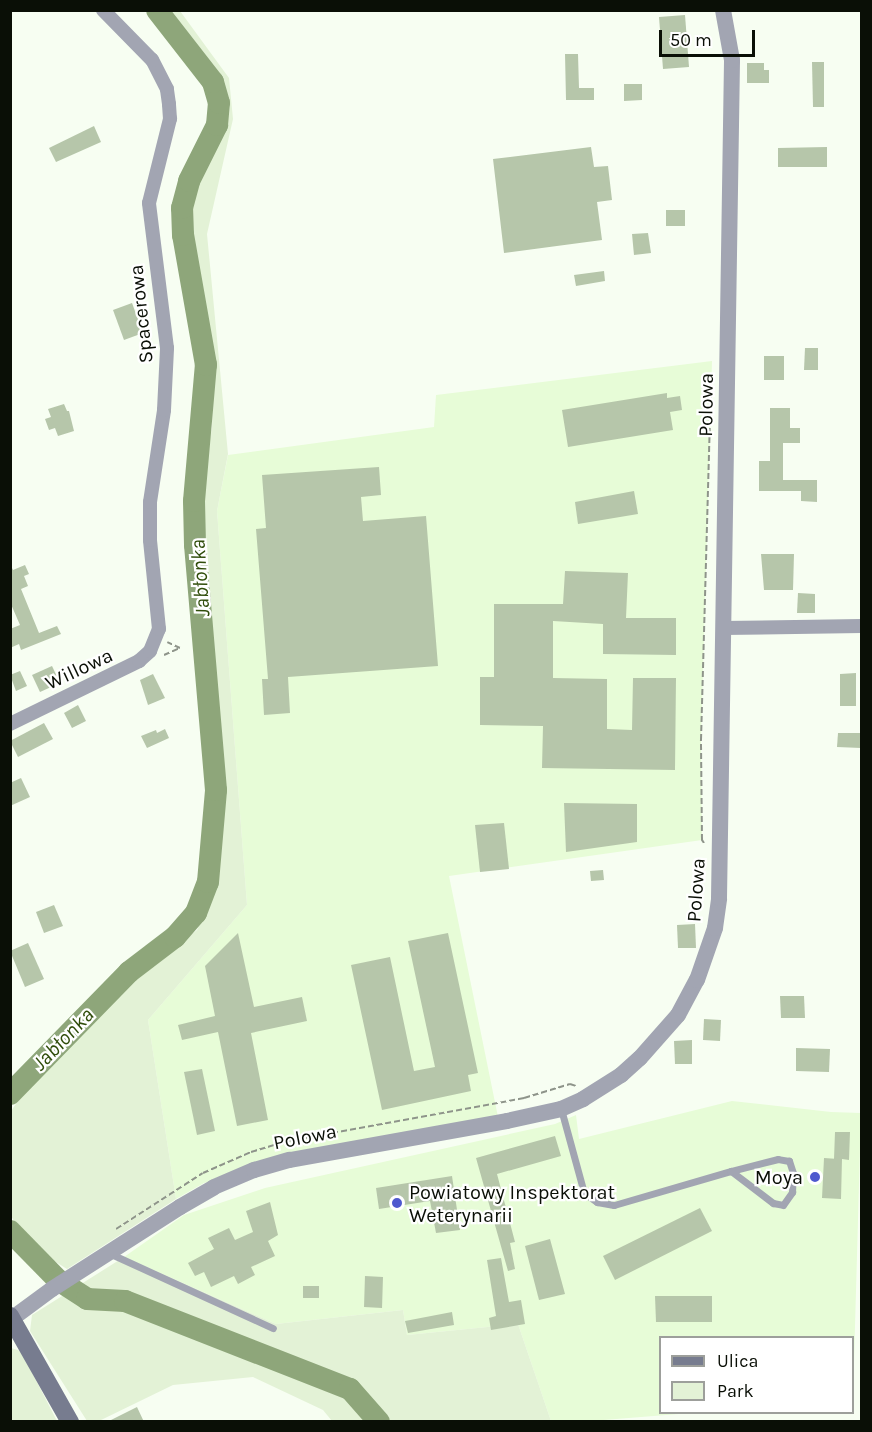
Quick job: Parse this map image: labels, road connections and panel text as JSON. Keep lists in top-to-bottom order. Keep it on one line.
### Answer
{"streets":{"street":["Spacerowa","Polowa","Willowa"]},"crossings":[["Spacerowa","Willowa"]],"water":["Jabłonka"],"places":["Moya","Powiatowy Inspektorat Weterynarii"],"legend":["Ulica","Park"],"scale_bar":"50 m"}
